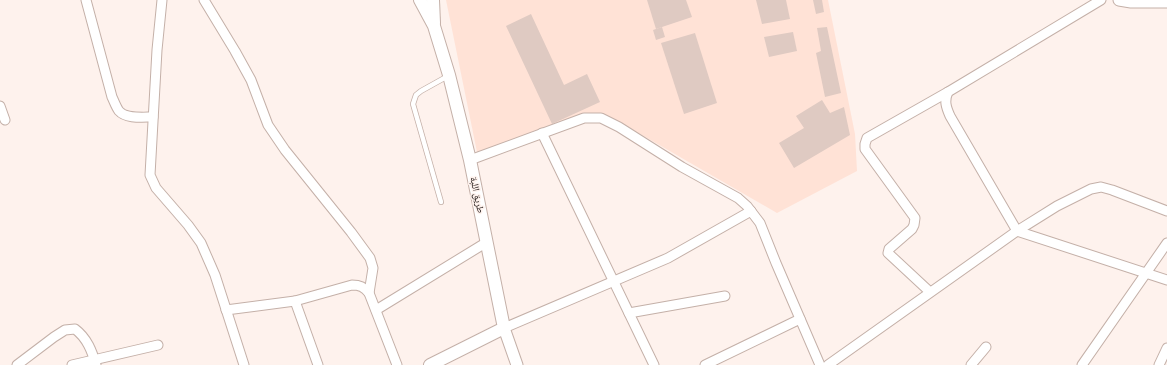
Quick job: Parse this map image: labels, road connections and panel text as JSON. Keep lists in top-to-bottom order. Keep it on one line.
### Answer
{"streets":{"main road":["طريق اللبة"]}}
